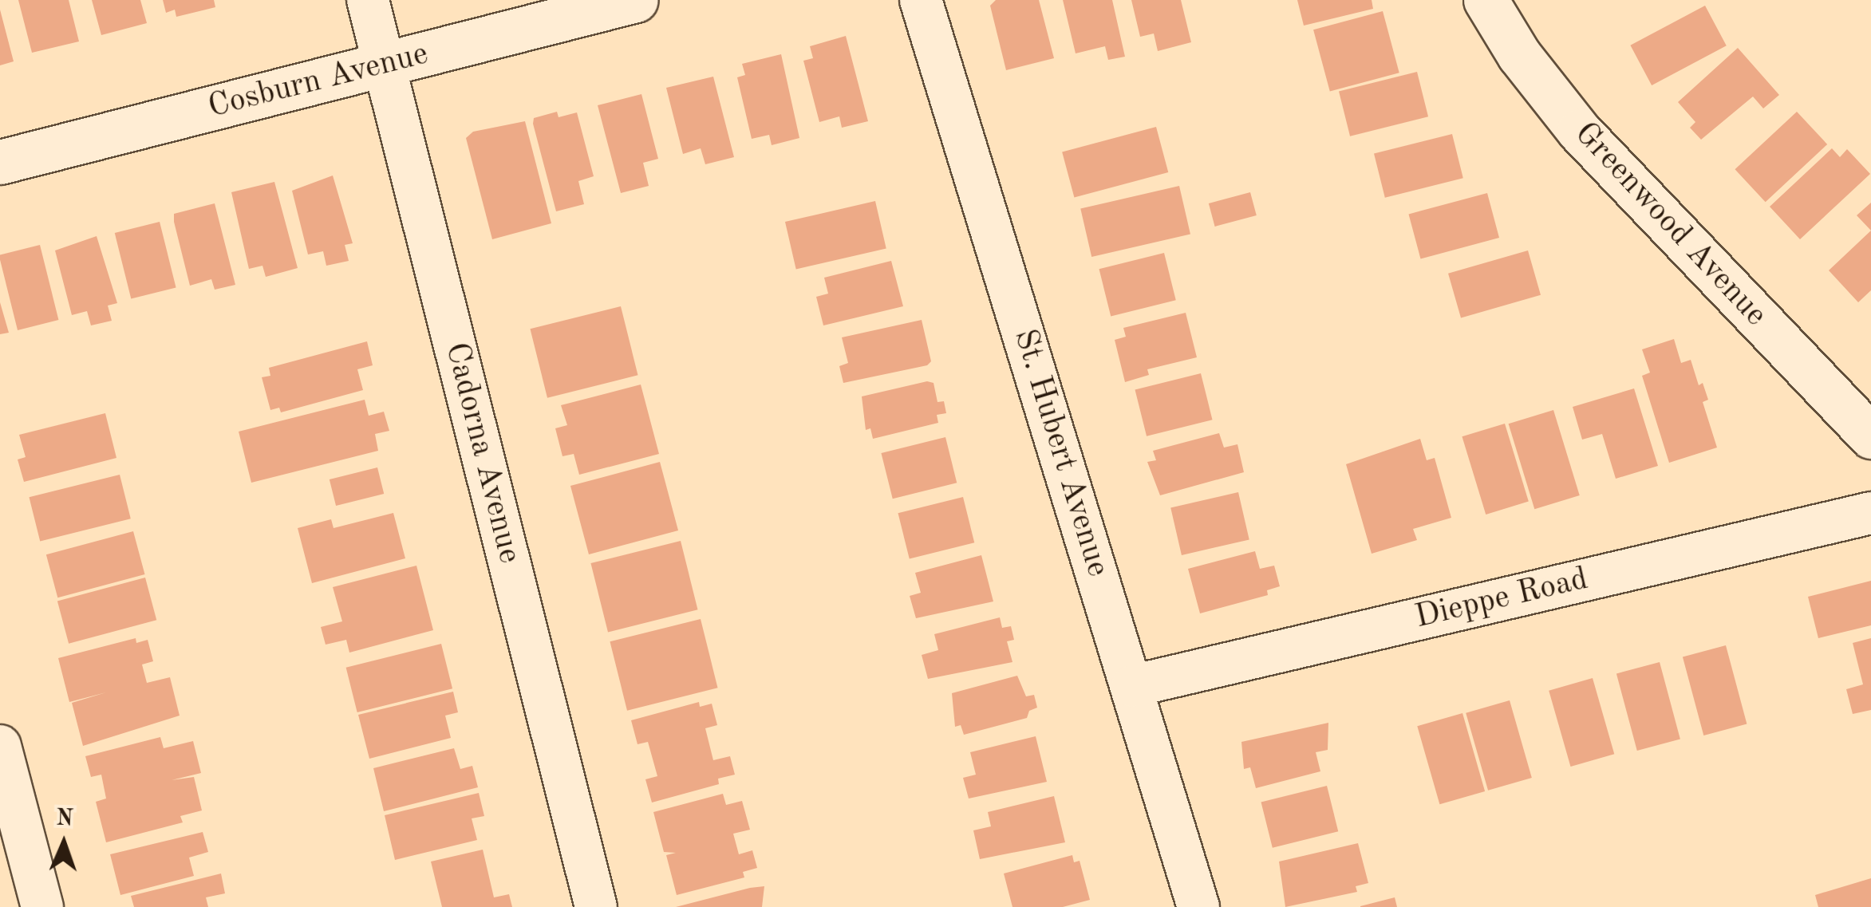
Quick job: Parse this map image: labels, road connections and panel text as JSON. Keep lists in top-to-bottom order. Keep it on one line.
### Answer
{"streets":{"street":["Cosburn Avenue","Greenwood Avenue","Cadorna Avenue","St. Hubert Avenue","Dieppe Road"]},"crossings":[["Cosburn Avenue","Cadorna Avenue"],["St. Hubert Avenue","Dieppe Road"]],"north":"top"}
